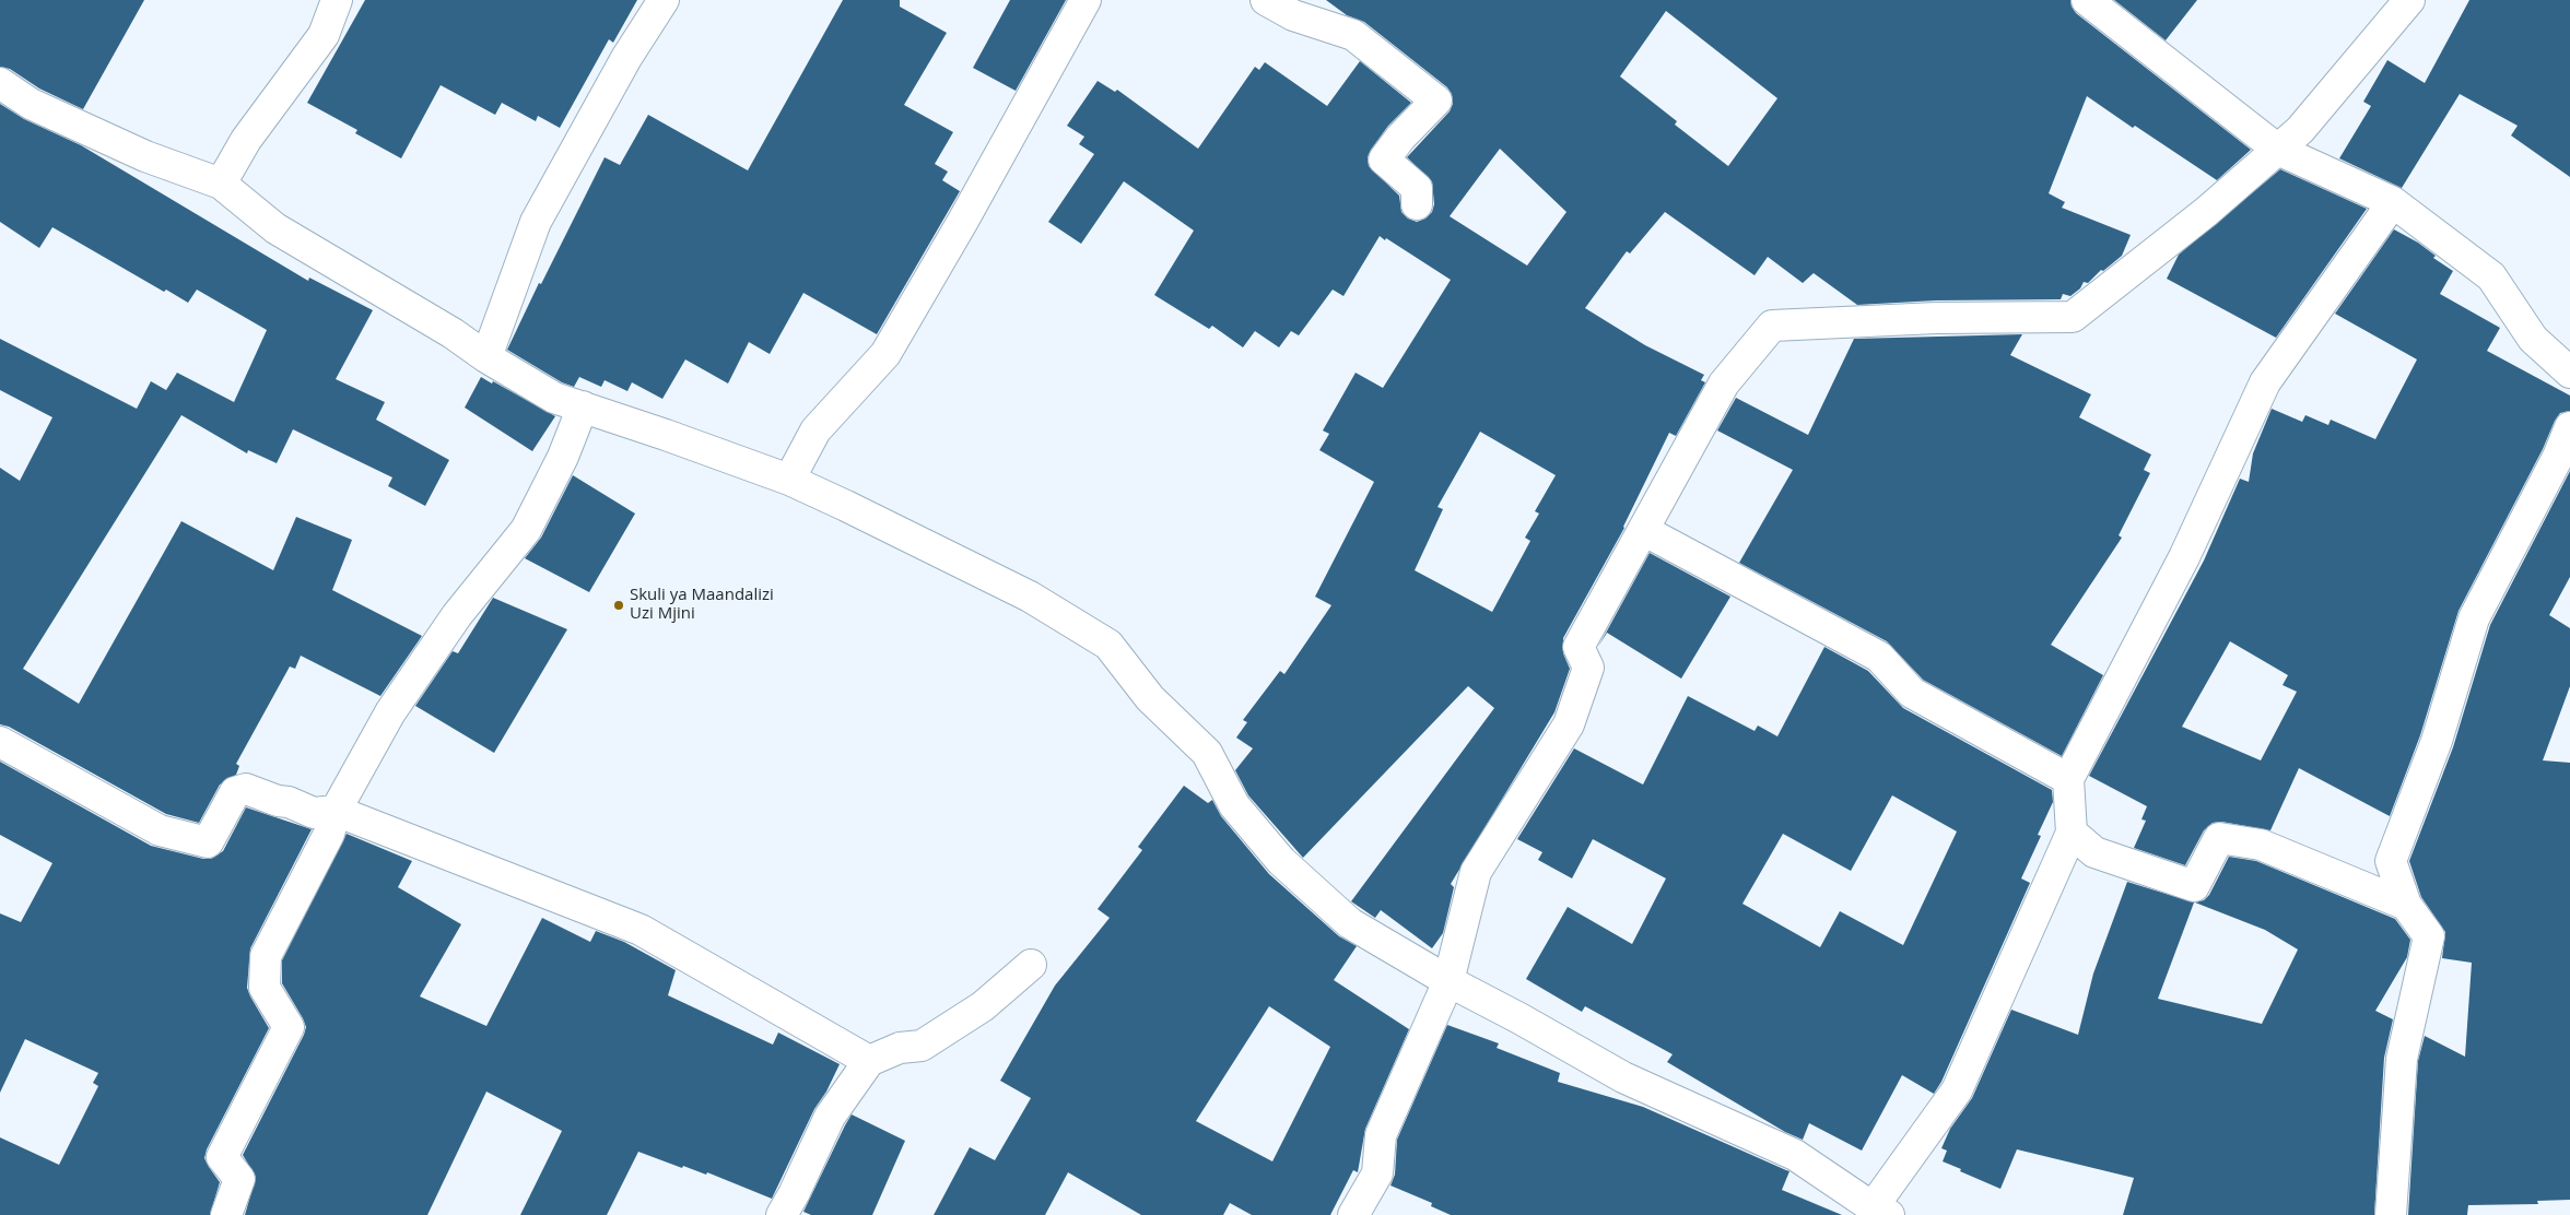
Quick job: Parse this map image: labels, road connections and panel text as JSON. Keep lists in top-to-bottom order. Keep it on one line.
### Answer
{"places":["Skuli ya Maandalizi Uzi Mjini"]}
